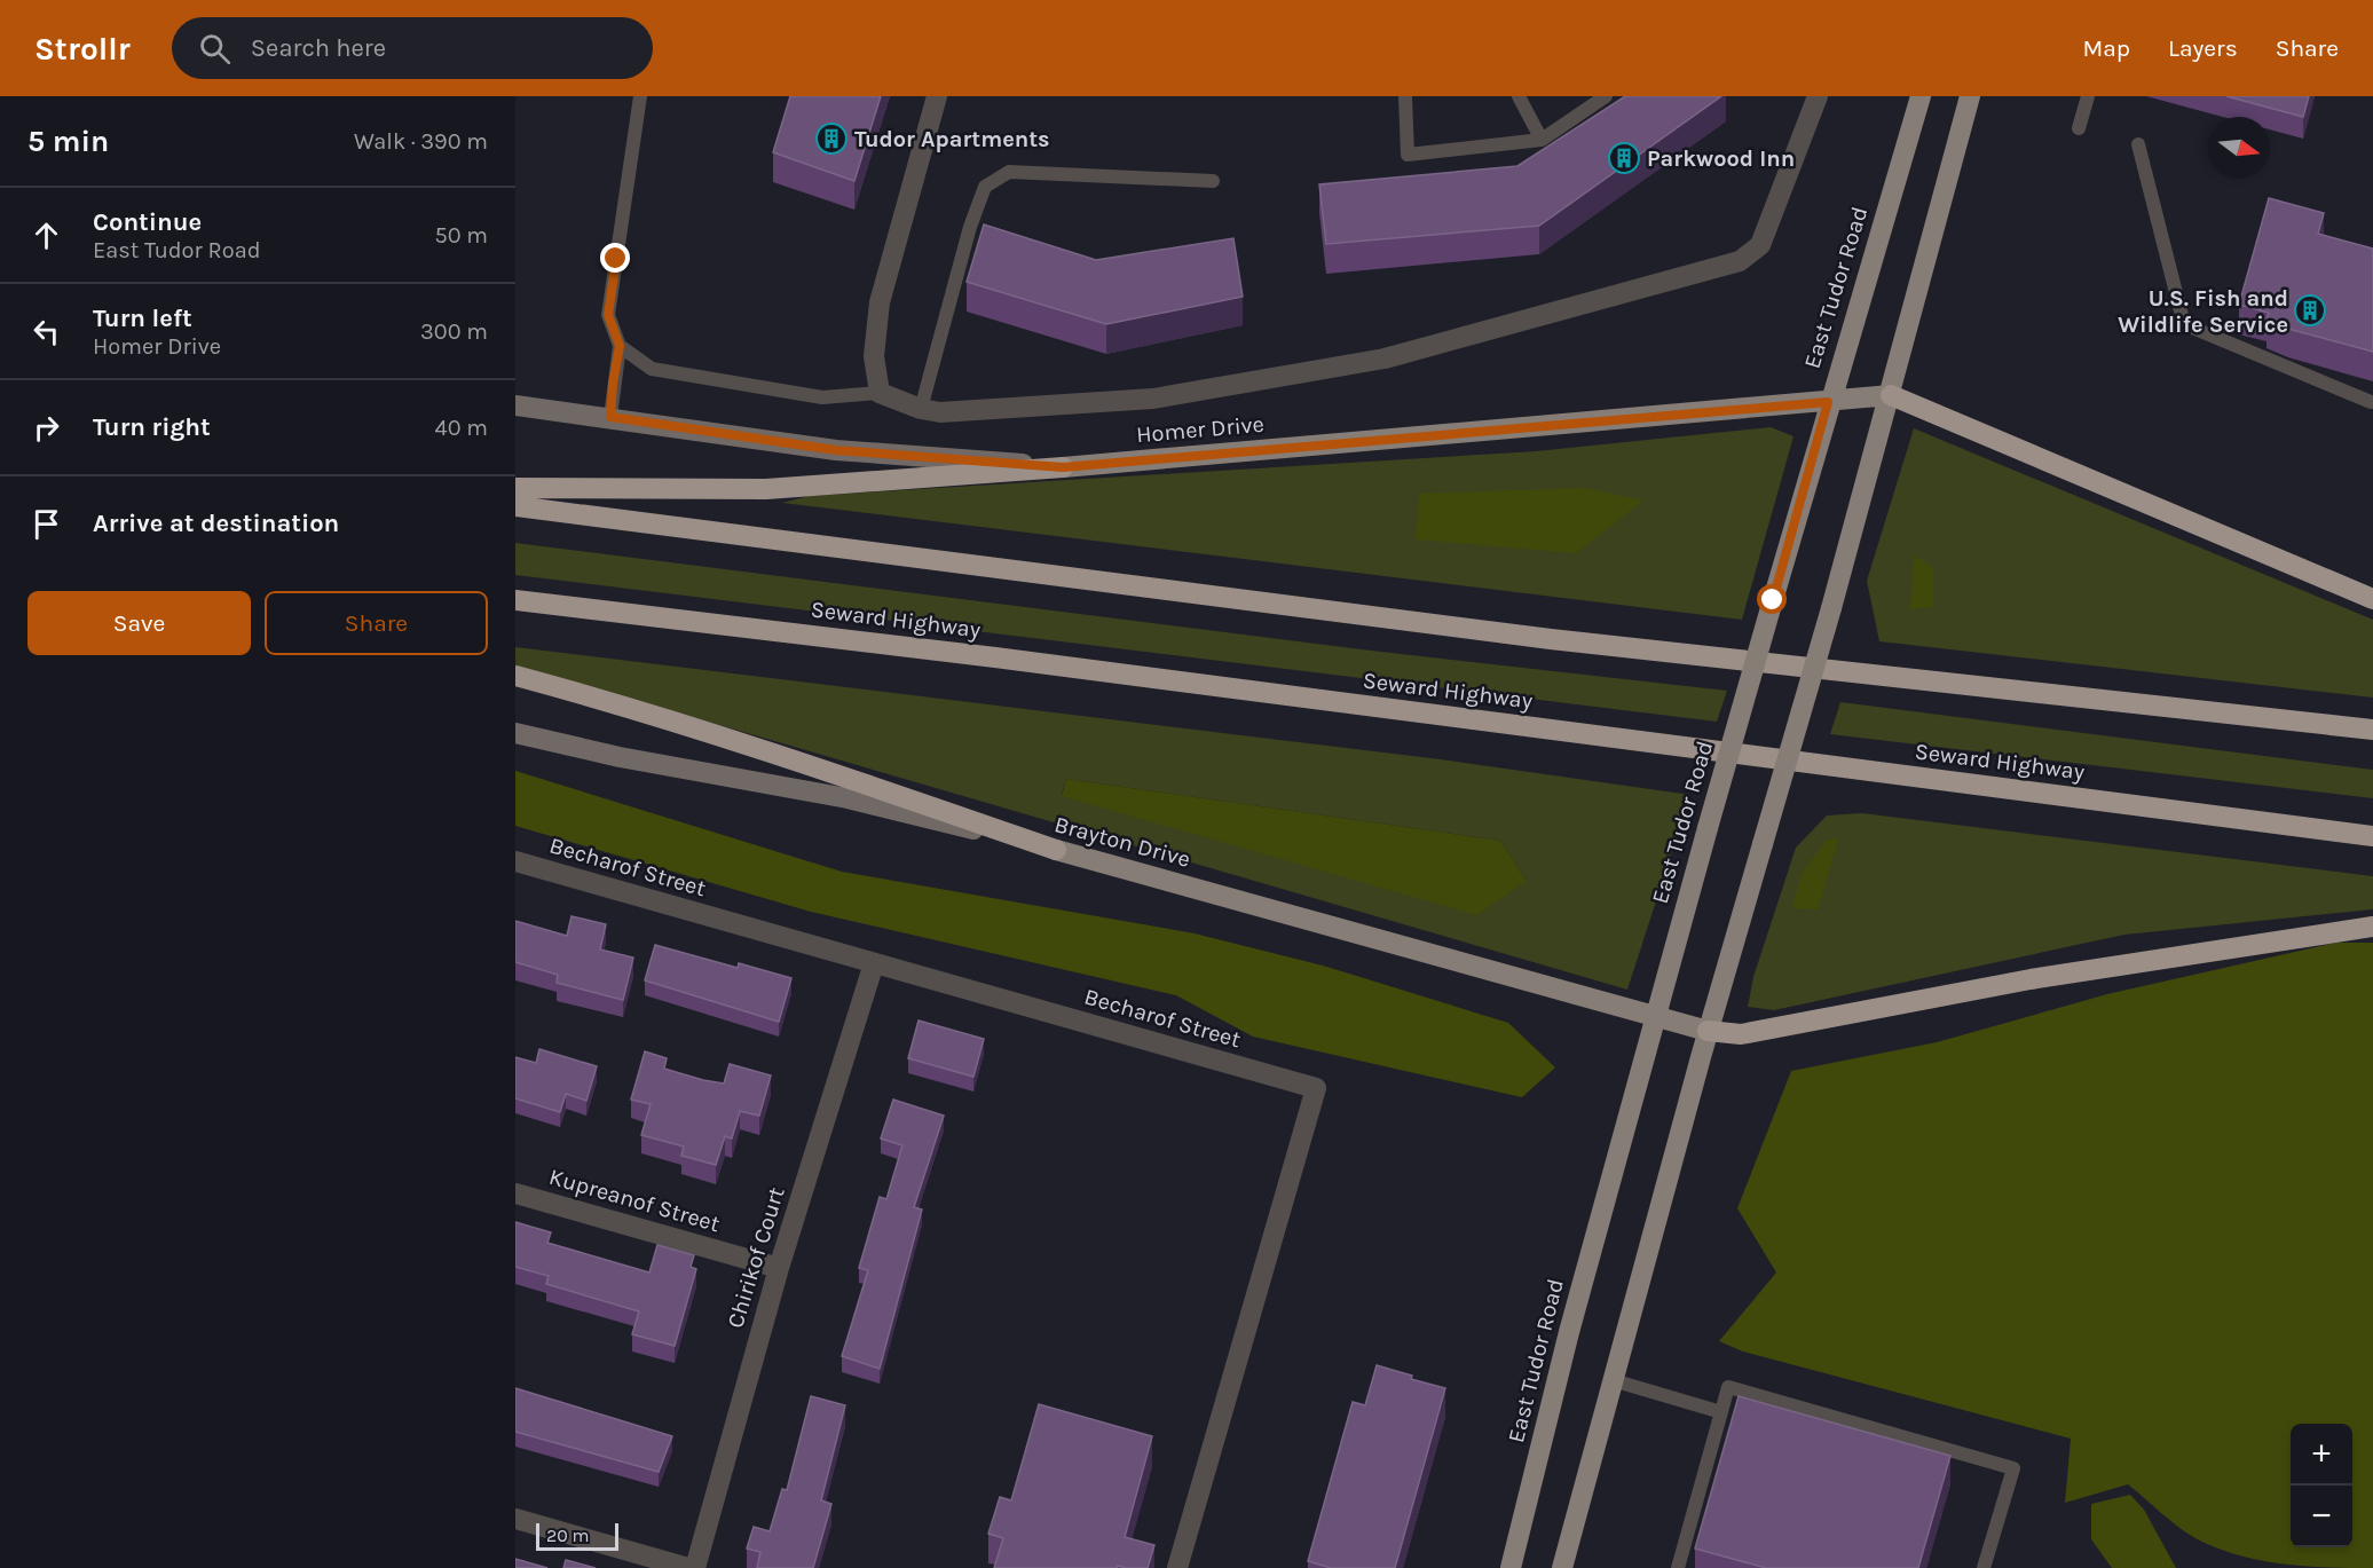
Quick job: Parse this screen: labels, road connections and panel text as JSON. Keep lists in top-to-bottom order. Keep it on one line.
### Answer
{"streets":{"highway":["Seward Highway"],"main road":["East Tudor Road","Homer Drive","Brayton Drive"],"street":["Becharof Street","Kupreanof Street","Chirikof Court"]},"crossings":[["East Tudor Road","Homer Drive"],["East Tudor Road","Brayton Drive"],["Becharof Street","Chirikof Court"],["Kupreanof Street","Chirikof Court"]],"places":{"building":["Tudor Apartments","Parkwood Inn","U.S. Fish and Wildlife Service"]},"scale_bar":"20 m","north":"right","page":{"header":"Strollr","search":"Search here","nav":["Map","Layers","Share"],"heading":["5 min","Walk · 390 m"],"list":[["Continue","East Tudor Road","50 m"],["Turn left","Homer Drive","300 m"],["Turn right","40 m"],"Arrive at destination"],"buttons":["Save","Share"],"map_buttons":["+","−"],"scale":"20 m"}}
